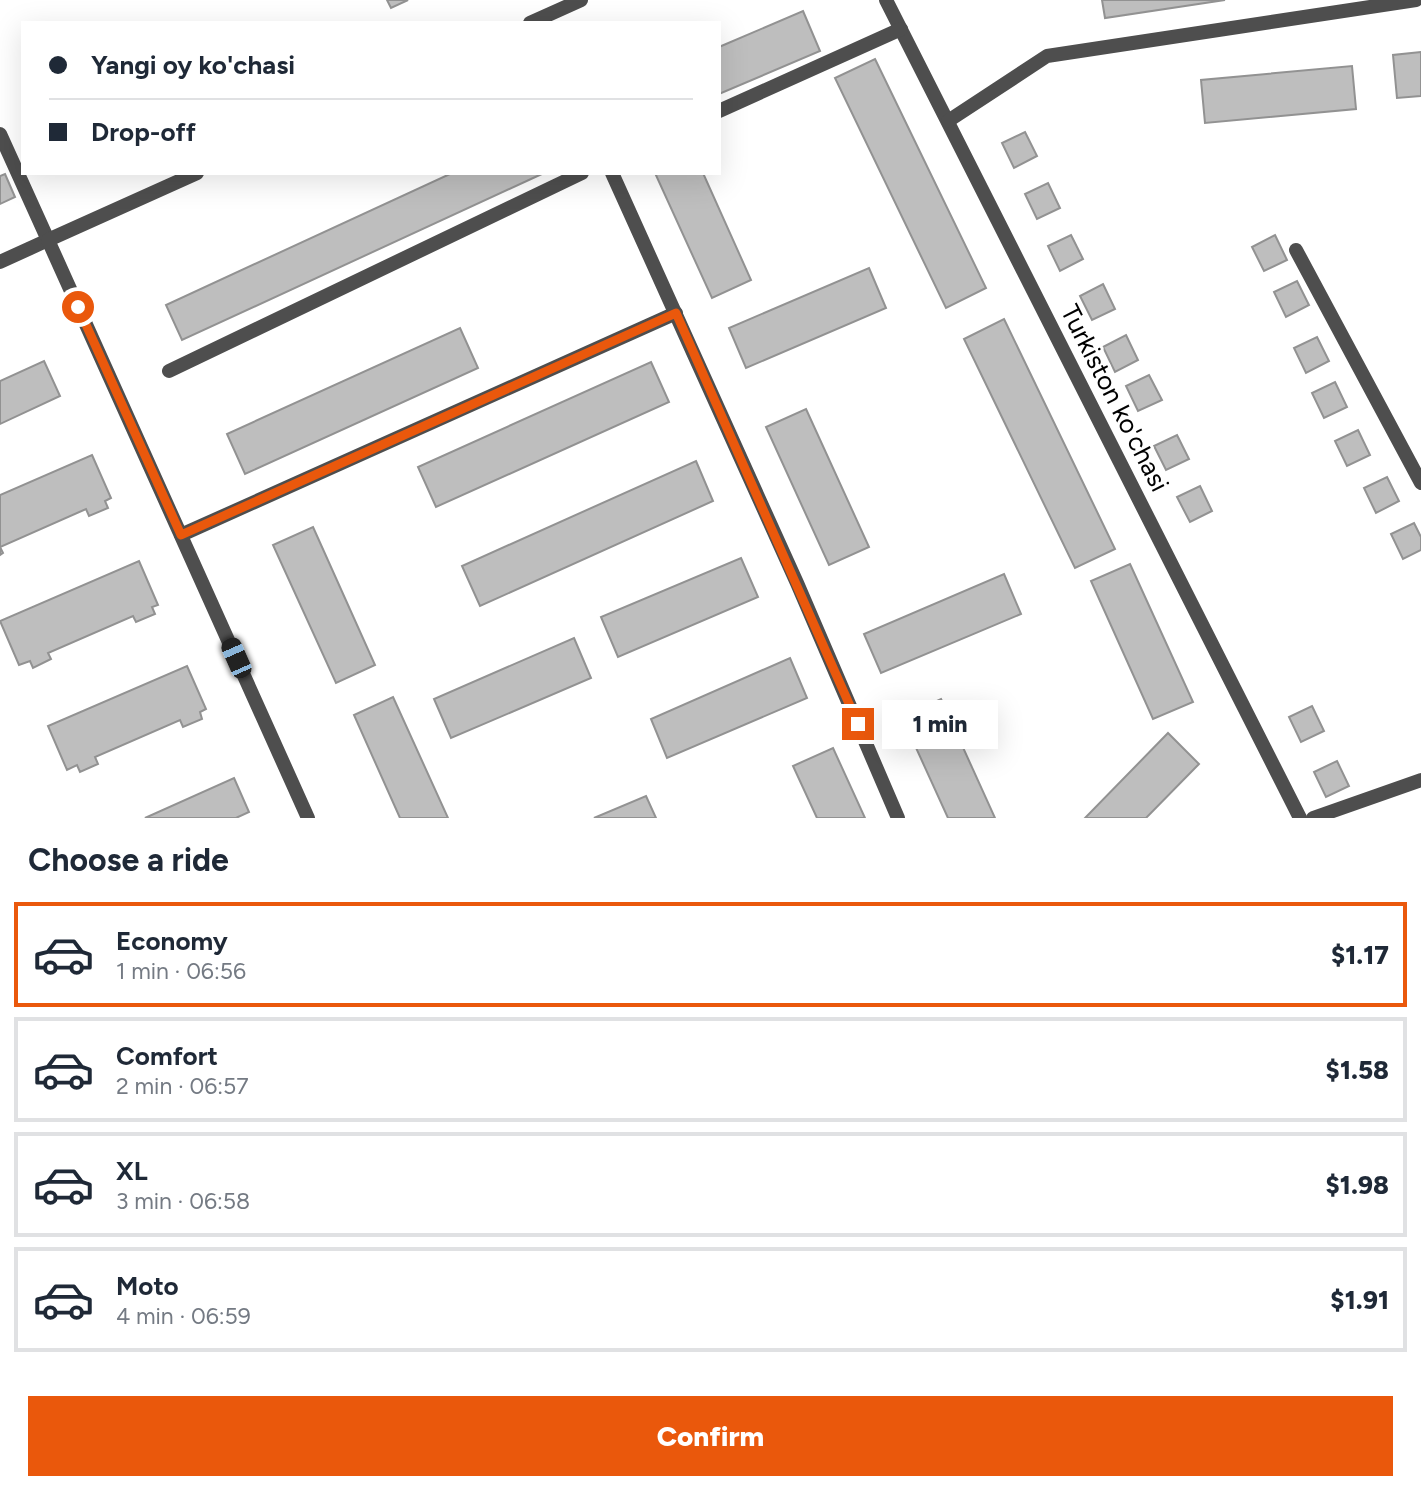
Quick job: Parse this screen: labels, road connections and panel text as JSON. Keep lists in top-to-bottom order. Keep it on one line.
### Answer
{"streets":{"street":["Turkiston ko'chasi"]},"page":{"banner":["Yangi oy ko'chasi","Drop-off"],"bubble":"1 min","heading":"Choose a ride","list":[{"name":"Economy","note":"1 min · 06:56","value":"$1.17"},{"name":"Comfort","note":"2 min · 06:57","value":"$1.58"},{"name":"XL","note":"3 min · 06:58","value":"$1.98"},{"name":"Moto","note":"4 min · 06:59","value":"$1.91"}],"buttons":"Confirm"}}
